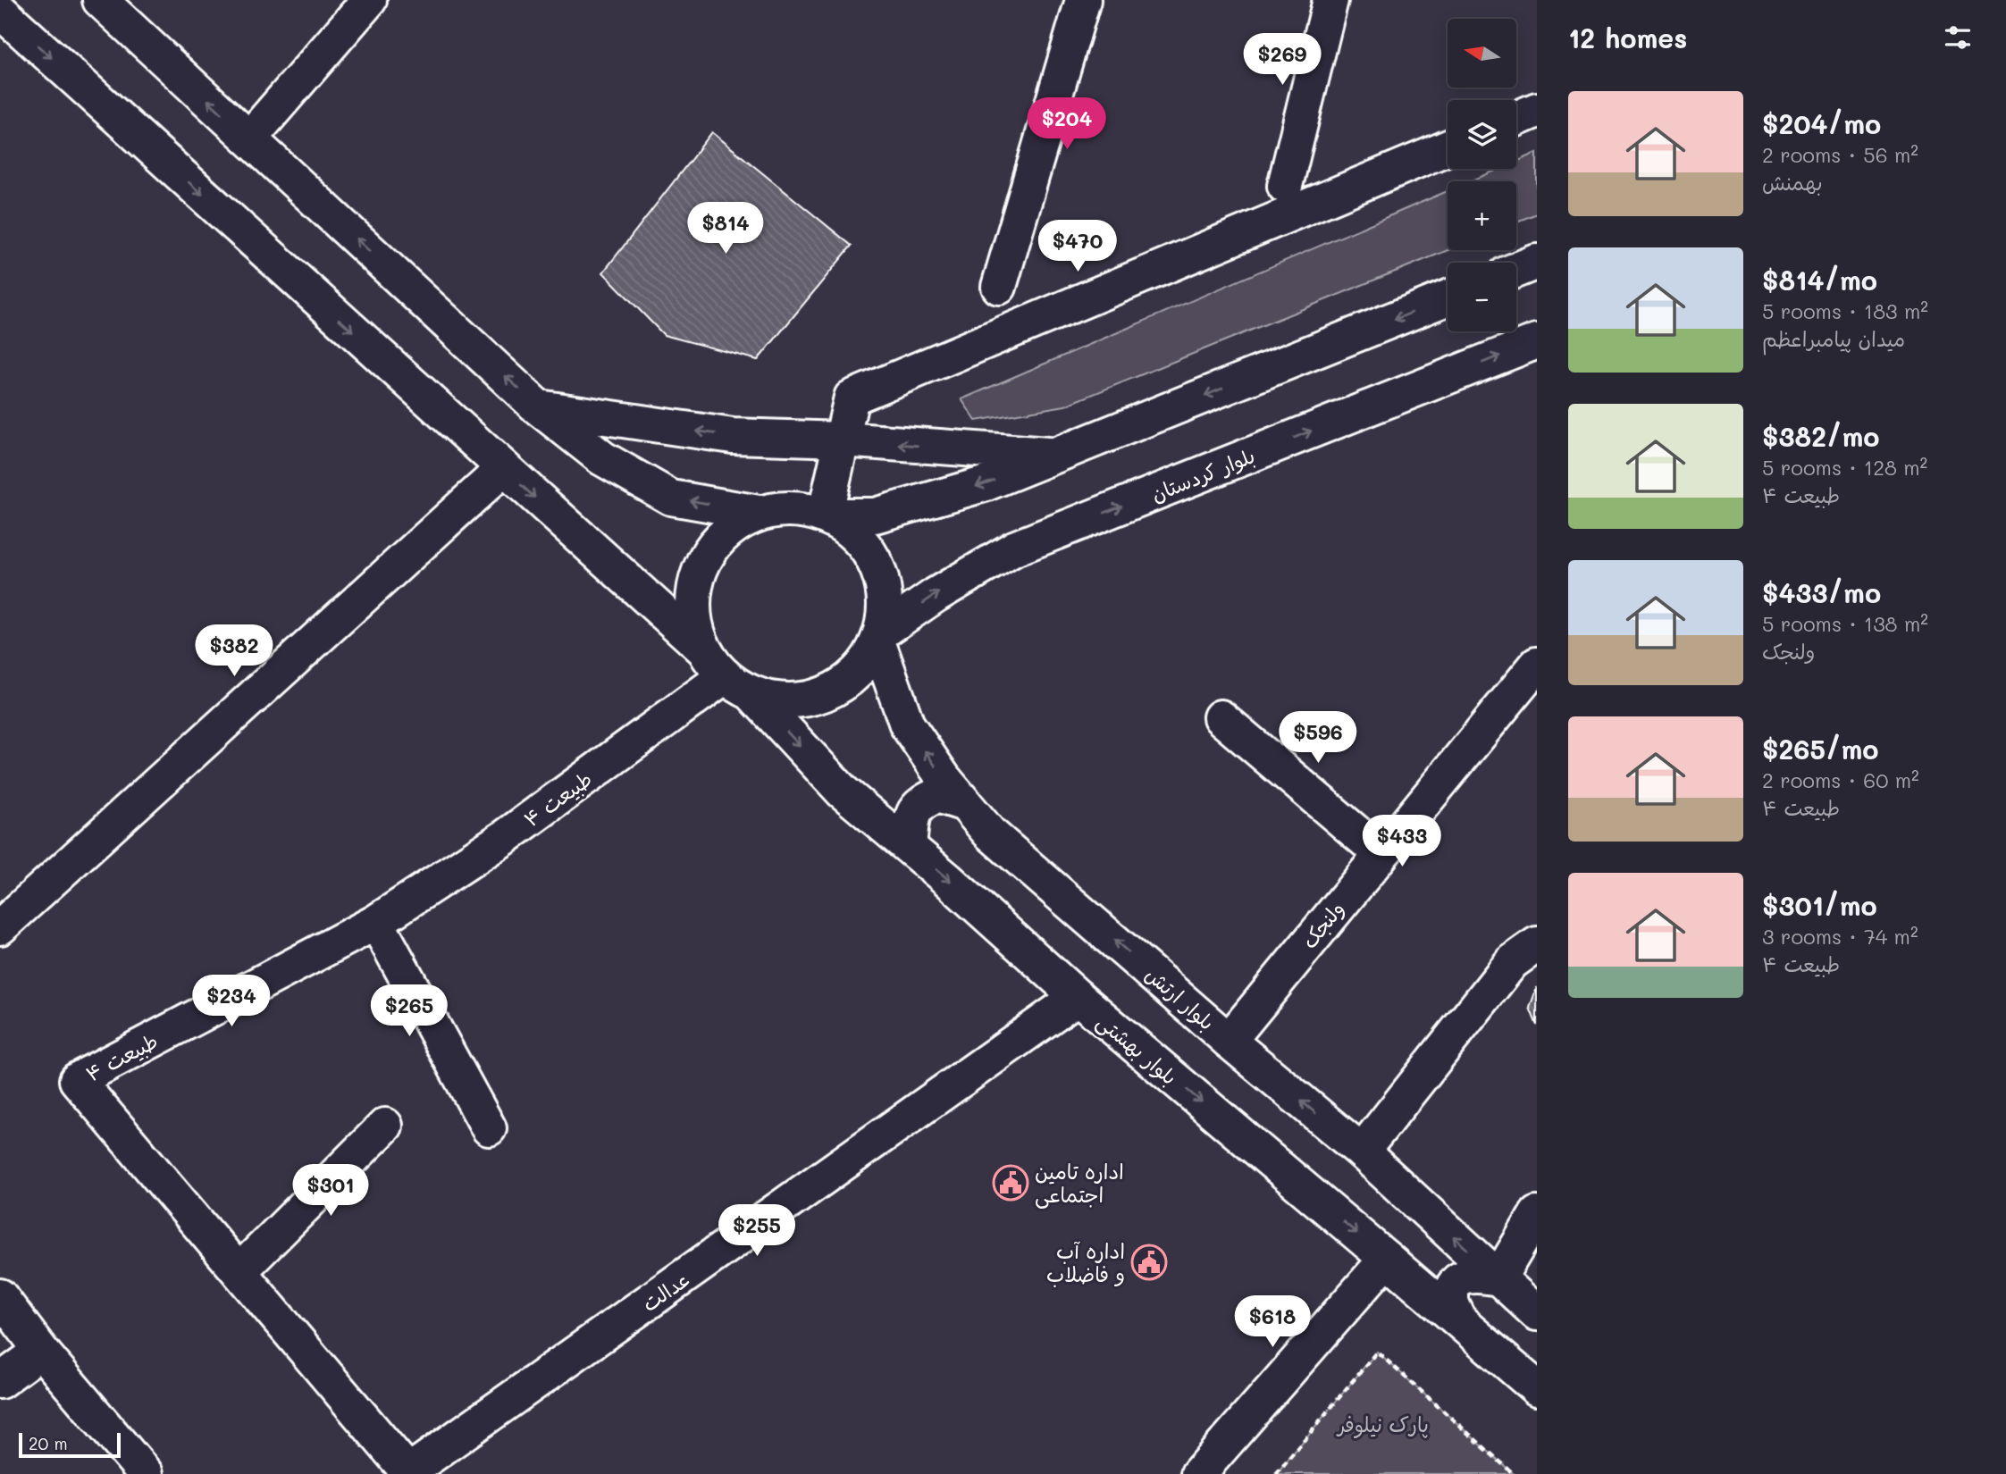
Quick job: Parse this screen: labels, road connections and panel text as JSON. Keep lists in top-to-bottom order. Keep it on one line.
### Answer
{"streets":{"main road":["بلوار کردستان","طبیعت ۴","ولنجک","بلوار ارتش","بلوار بهشتی","عدالت"]},"crossings":[["بلوار کردستان","طبیعت ۴"],["بلوار کردستان","بلوار ارتش"],["بلوار کردستان","بلوار بهشتی"],["طبیعت ۴","بلوار ارتش"],["طبیعت ۴","بلوار بهشتی"],["طبیعت ۴","عدالت"],["ولنجک","بلوار ارتش"],["بلوار ارتش","بلوار بهشتی"],["بلوار بهشتی","عدالت"]],"one_way":["بلوار ارتش"],"parks":["پارک نیلوفر"],"places":{"public building":["اداره تامین اجتماعی","اداره آب و فاضلاب"]},"scale_bar":"20 m","north":"left","page":{"heading":"12 homes","map_buttons":["+","−"],"price":["$269","$204","$814","$470","$382","$596","$433","$234","$265","$301","$255","$618"],"list":[{"name":"$204/mo","note":"2 rooms · 56 m² · بهمنش"},{"name":"$814/mo","note":"5 rooms · 183 m² · میدان پیامبراعظم"},{"name":"$382/mo","note":"5 rooms · 128 m² · طبیعت ۴"},{"name":"$433/mo","note":"5 rooms · 138 m² · ولنجک"},{"name":"$265/mo","note":"2 rooms · 60 m² · طبیعت ۴"},{"name":"$301/mo","note":"3 rooms · 74 m² · طبیعت ۴"}],"scale":"20 m"}}
